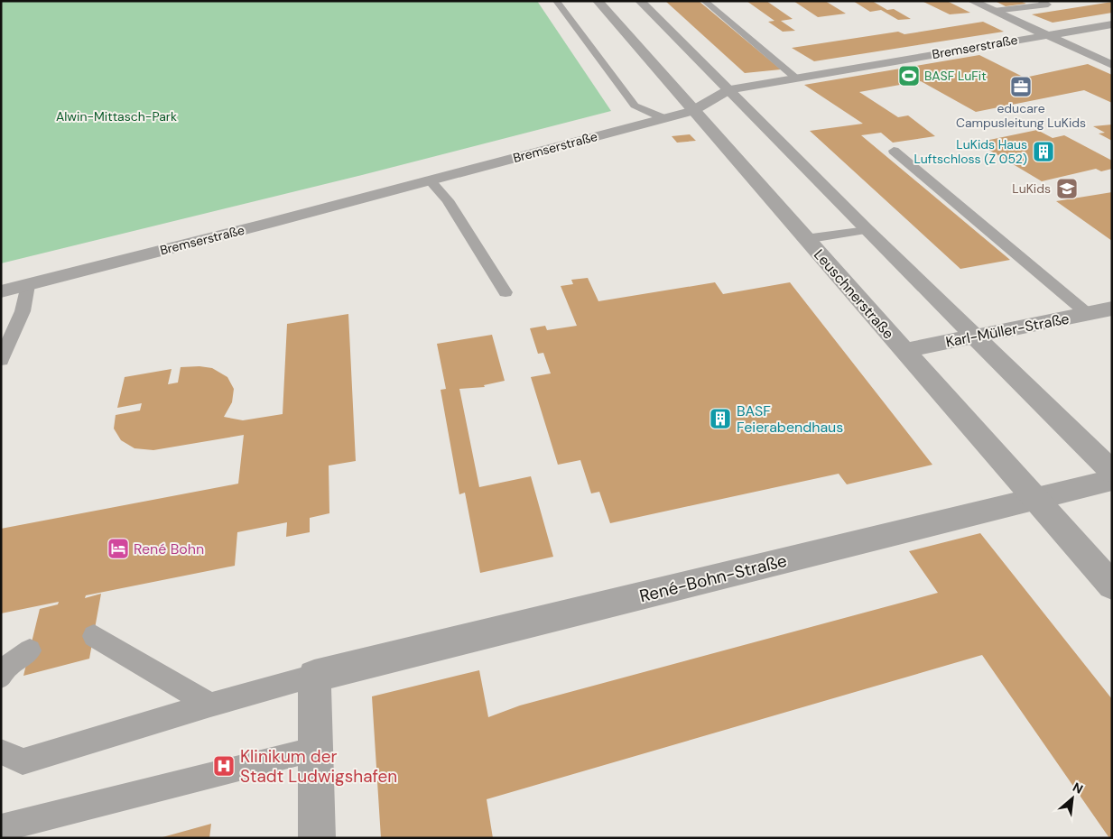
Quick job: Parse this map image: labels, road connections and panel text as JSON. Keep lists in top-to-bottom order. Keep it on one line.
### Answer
{"streets":{"street":["Bremserstraße","Leuschnerstraße","Karl-Müller-Straße","René-Bohn-Straße"]},"crossings":[["Bremserstraße","Leuschnerstraße"],["Leuschnerstraße","Karl-Müller-Straße"],["Leuschnerstraße","René-Bohn-Straße"]],"parks":["Alwin-Mittasch-Park"],"places":{"sports":["BASF LuFit"],"office":["educare Campusleitung LuKids"],"building":["LuKids Haus Luftschloss (Z 052)","BASF Feierabendhaus"],"school or university":["LuKids"],"hotel":["René Bohn"],"hospital":["Klinikum der Stadt Ludwigshafen"]},"north":"top right"}
